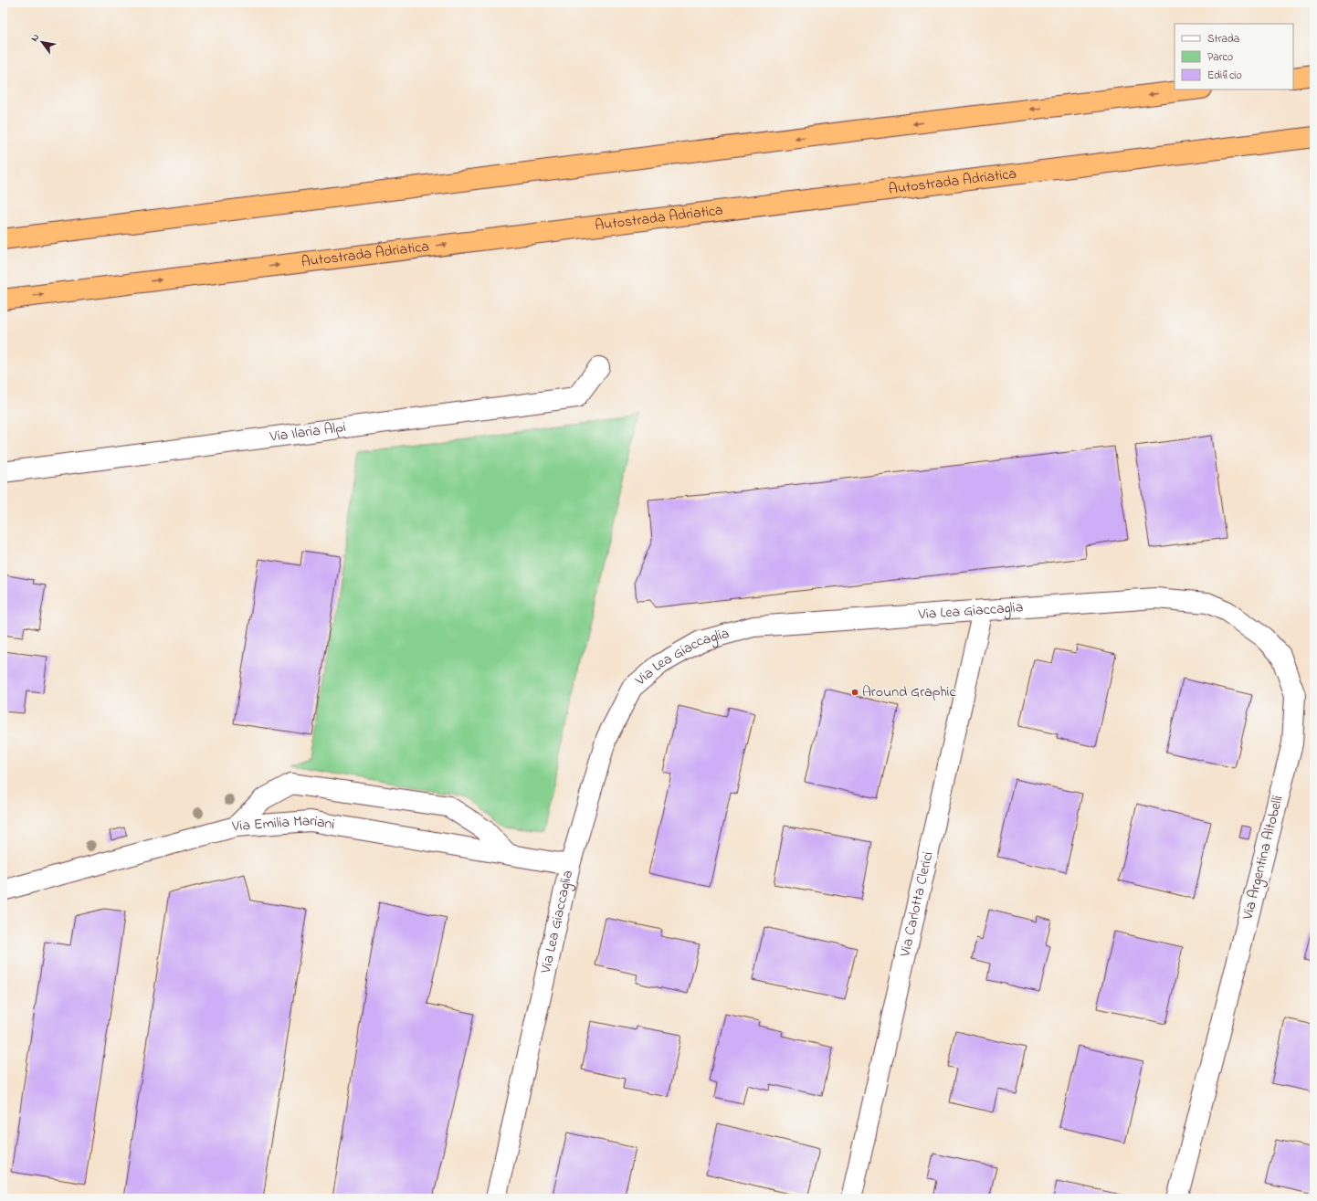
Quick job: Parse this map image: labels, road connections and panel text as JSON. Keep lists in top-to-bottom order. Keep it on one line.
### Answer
{"streets":{"highway":["Autostrada Adriatica"],"street":["Via Ilaria Alpi","Via Lea Giaccaglia","Via Emilia Mariani","Via Argentina Altobelli","Via Carlotta Clerici"]},"crossings":[["Via Lea Giaccaglia","Via Emilia Mariani"],["Via Lea Giaccaglia","Via Argentina Altobelli"],["Via Lea Giaccaglia","Via Carlotta Clerici"]],"places":["Around Graphic"],"legend":["Strada","Parco","Edificio"],"north":"top left"}
